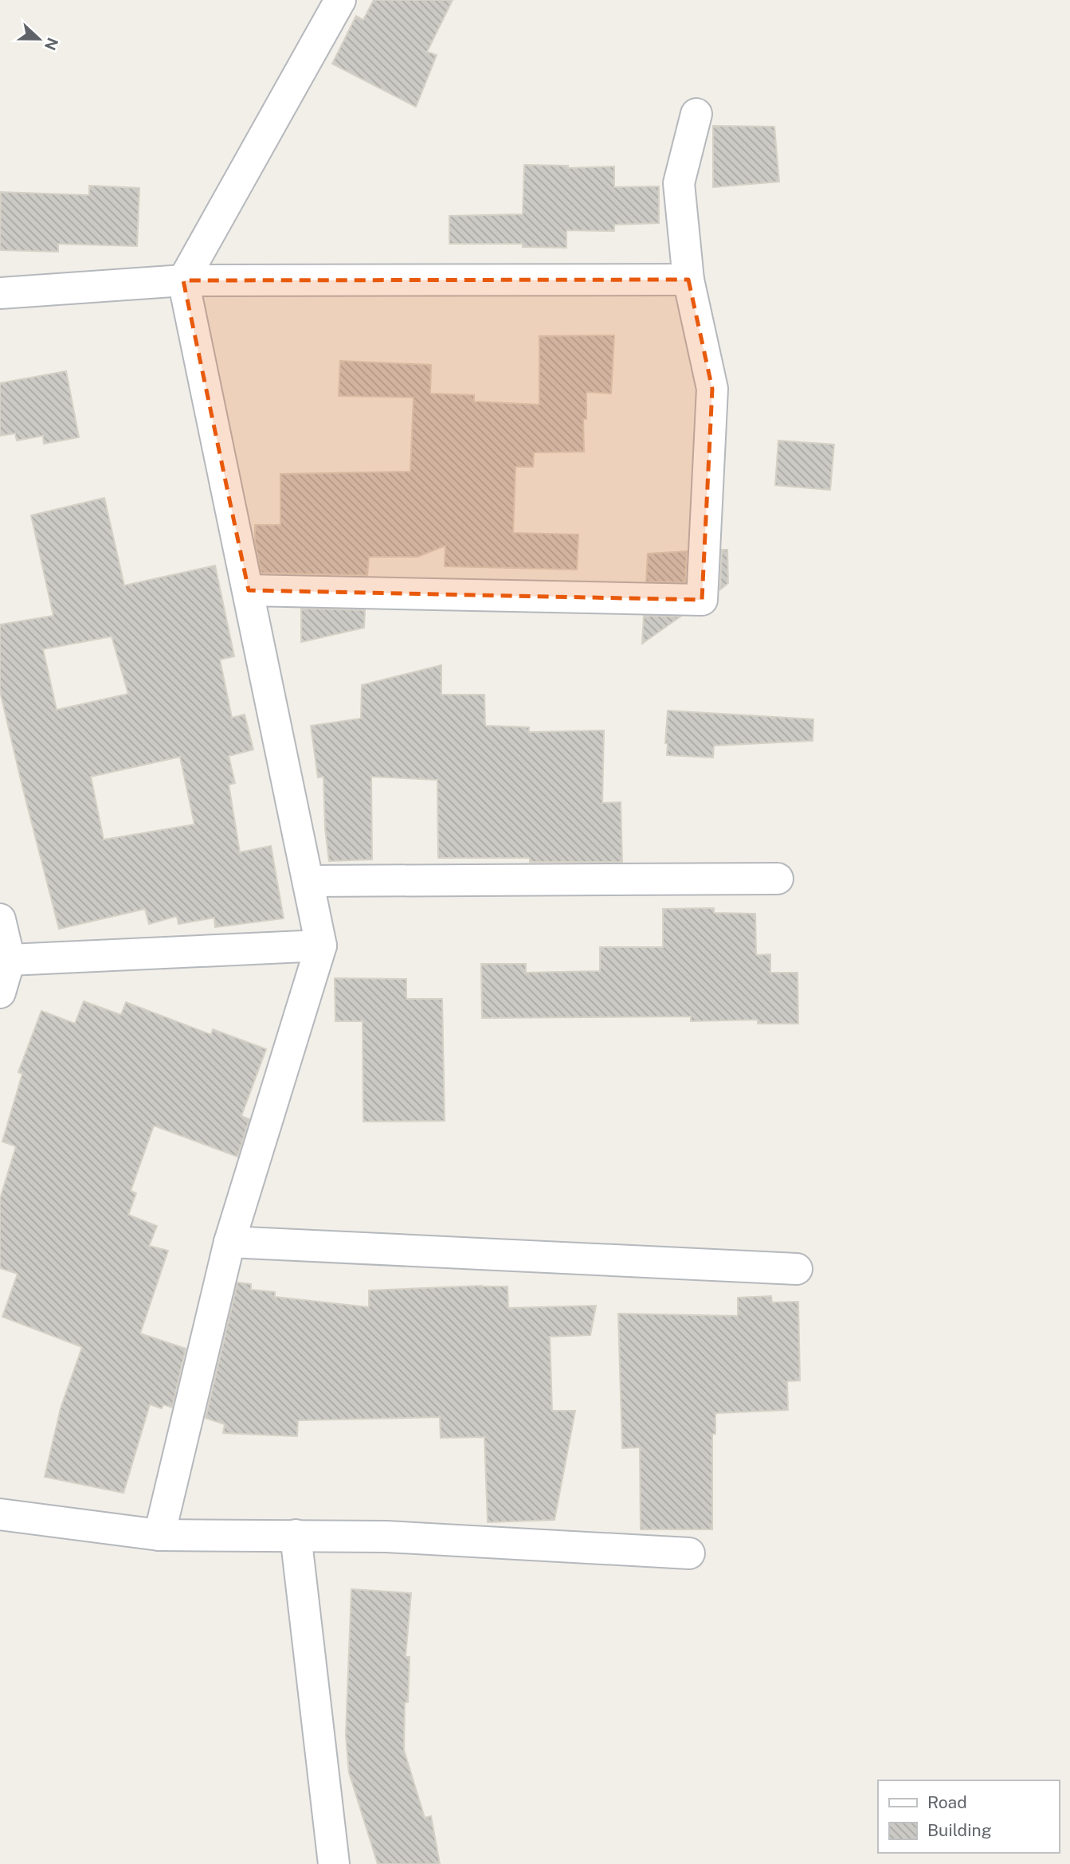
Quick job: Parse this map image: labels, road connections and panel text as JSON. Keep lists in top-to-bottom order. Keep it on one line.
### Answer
{"legend":["Road","Building"],"north":"right"}
